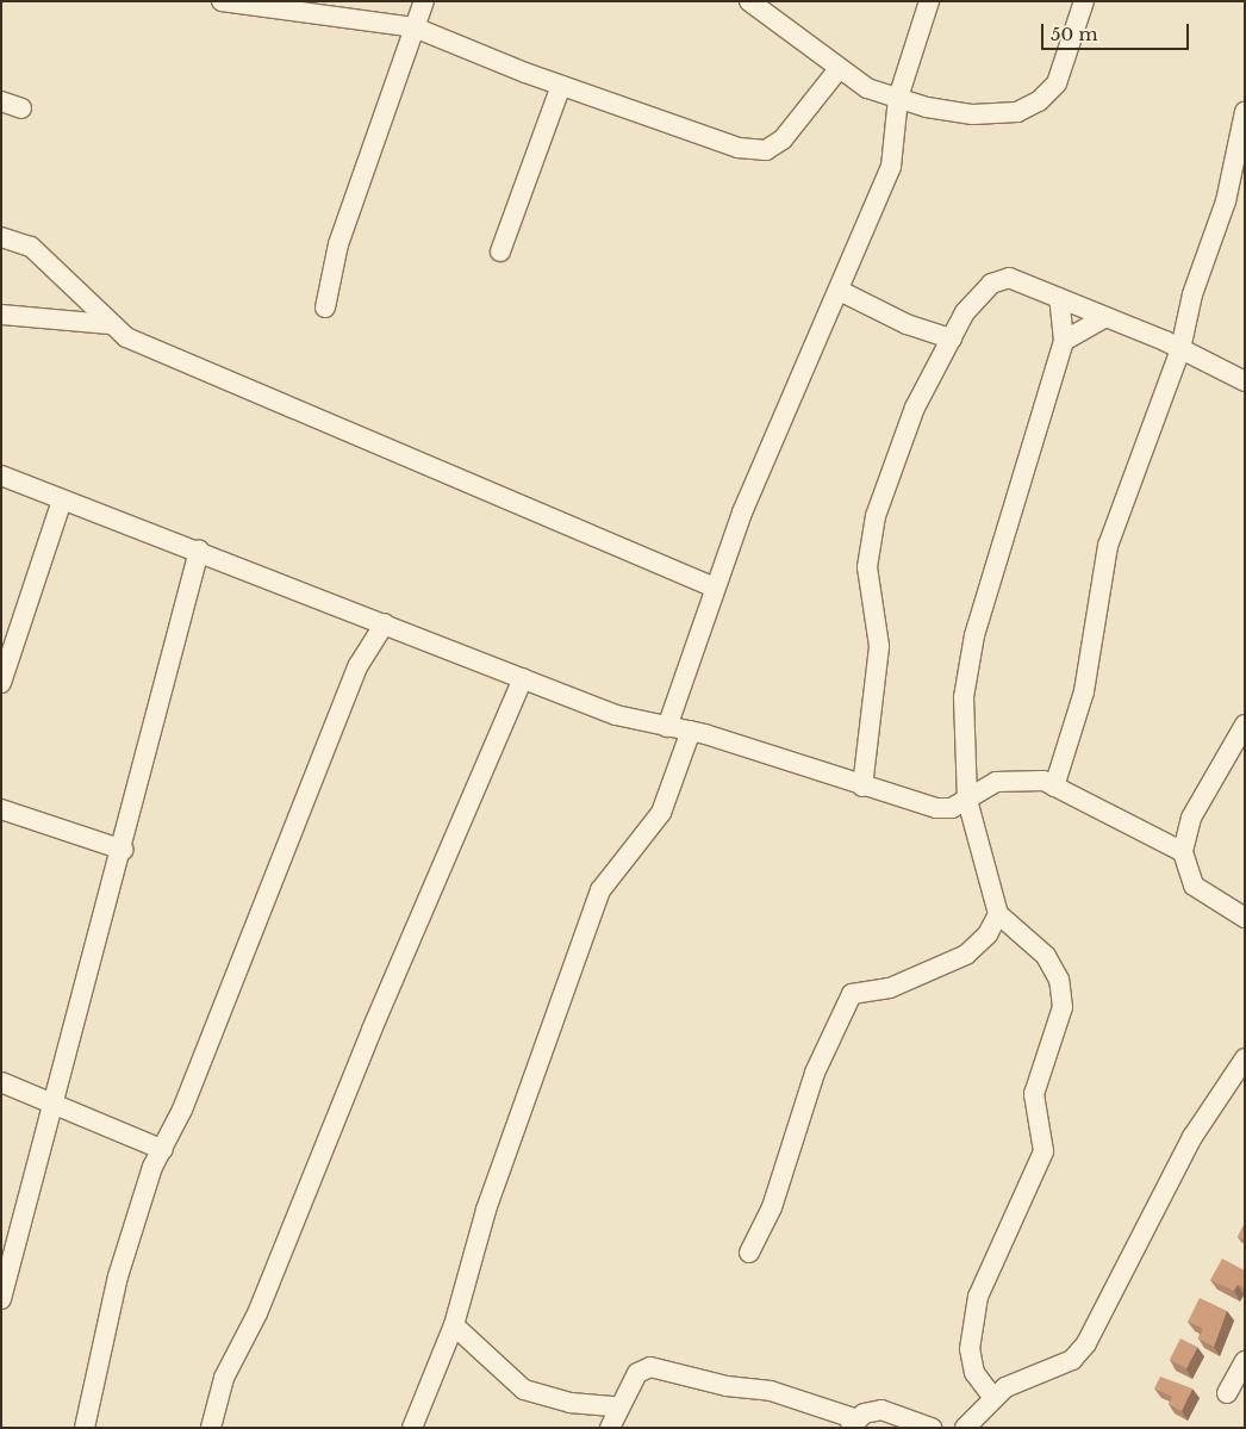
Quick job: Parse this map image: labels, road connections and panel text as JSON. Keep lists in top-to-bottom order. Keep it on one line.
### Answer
{"scale_bar":"50 m"}
